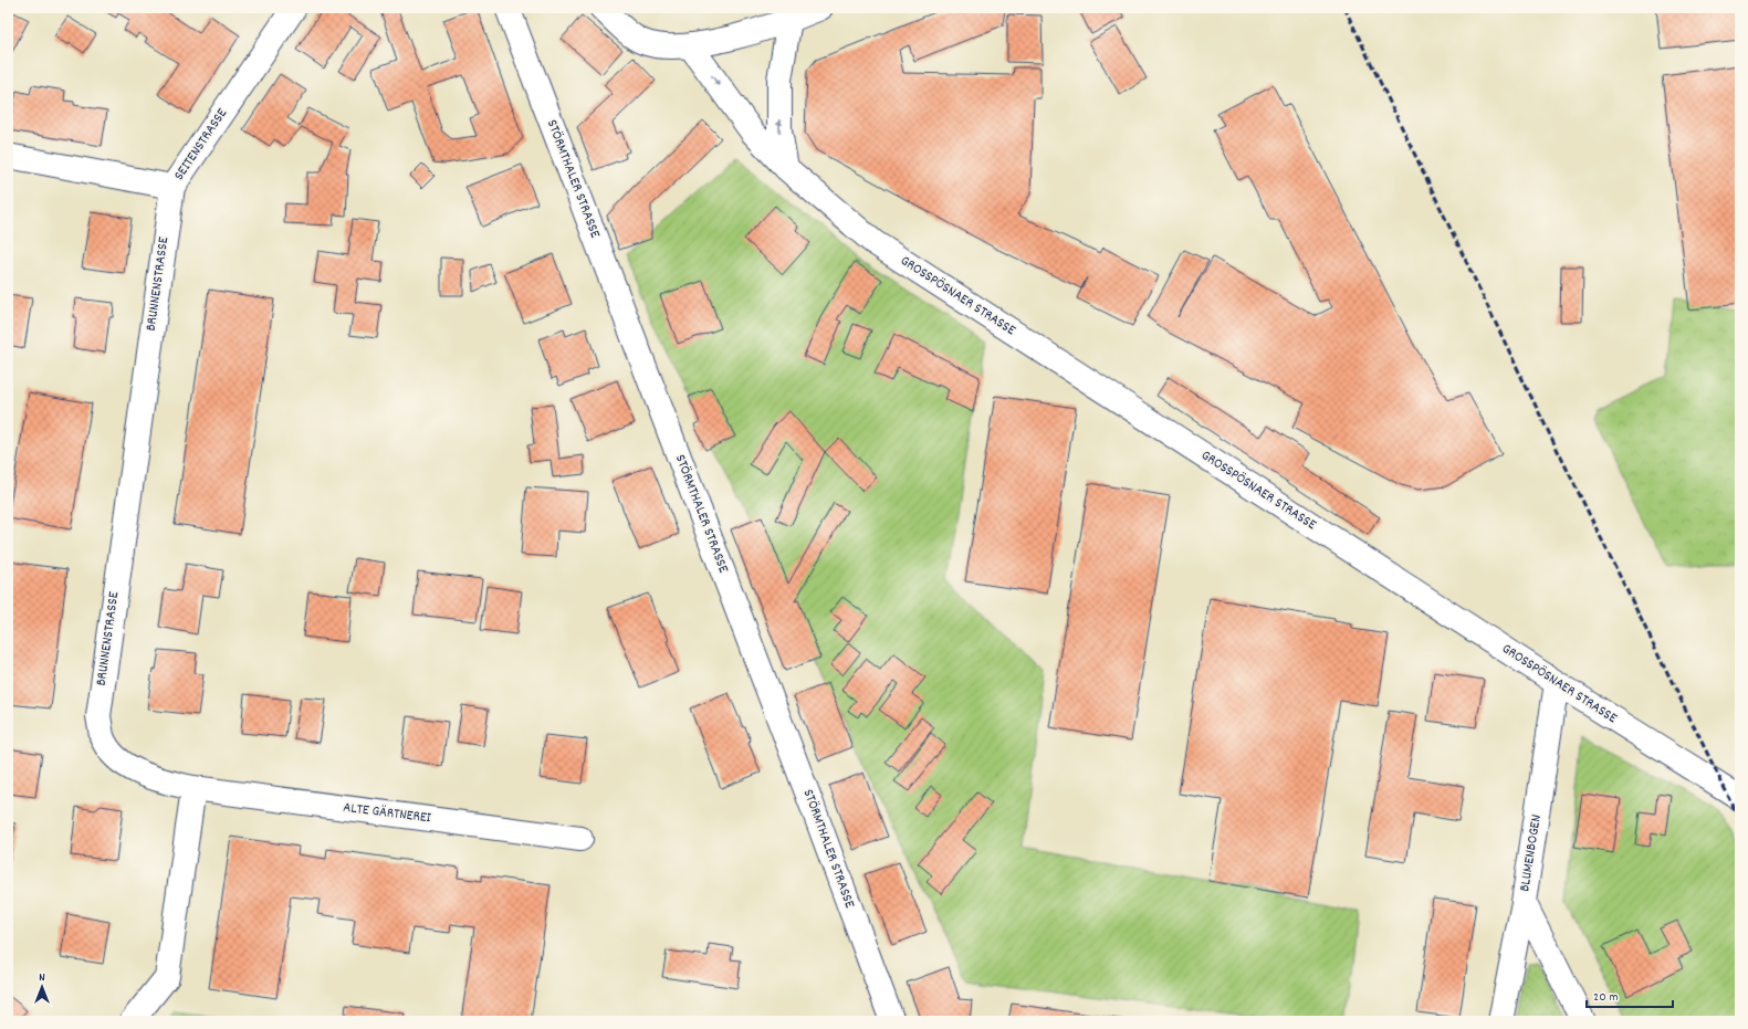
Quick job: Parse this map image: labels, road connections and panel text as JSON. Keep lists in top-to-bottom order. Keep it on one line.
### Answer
{"streets":{"street":["SEITENSTRASSE","STÖRMTHALER STRASSE","BRUNNENSTRASSE","GROSSPÖSNAER STRASSE","ALTE GÄRTNEREI","BLUMENBOGEN"]},"crossings":[["SEITENSTRASSE","BRUNNENSTRASSE"],["BRUNNENSTRASSE","ALTE GÄRTNEREI"],["GROSSPÖSNAER STRASSE","BLUMENBOGEN"]],"scale_bar":"20 m","north":"top"}
